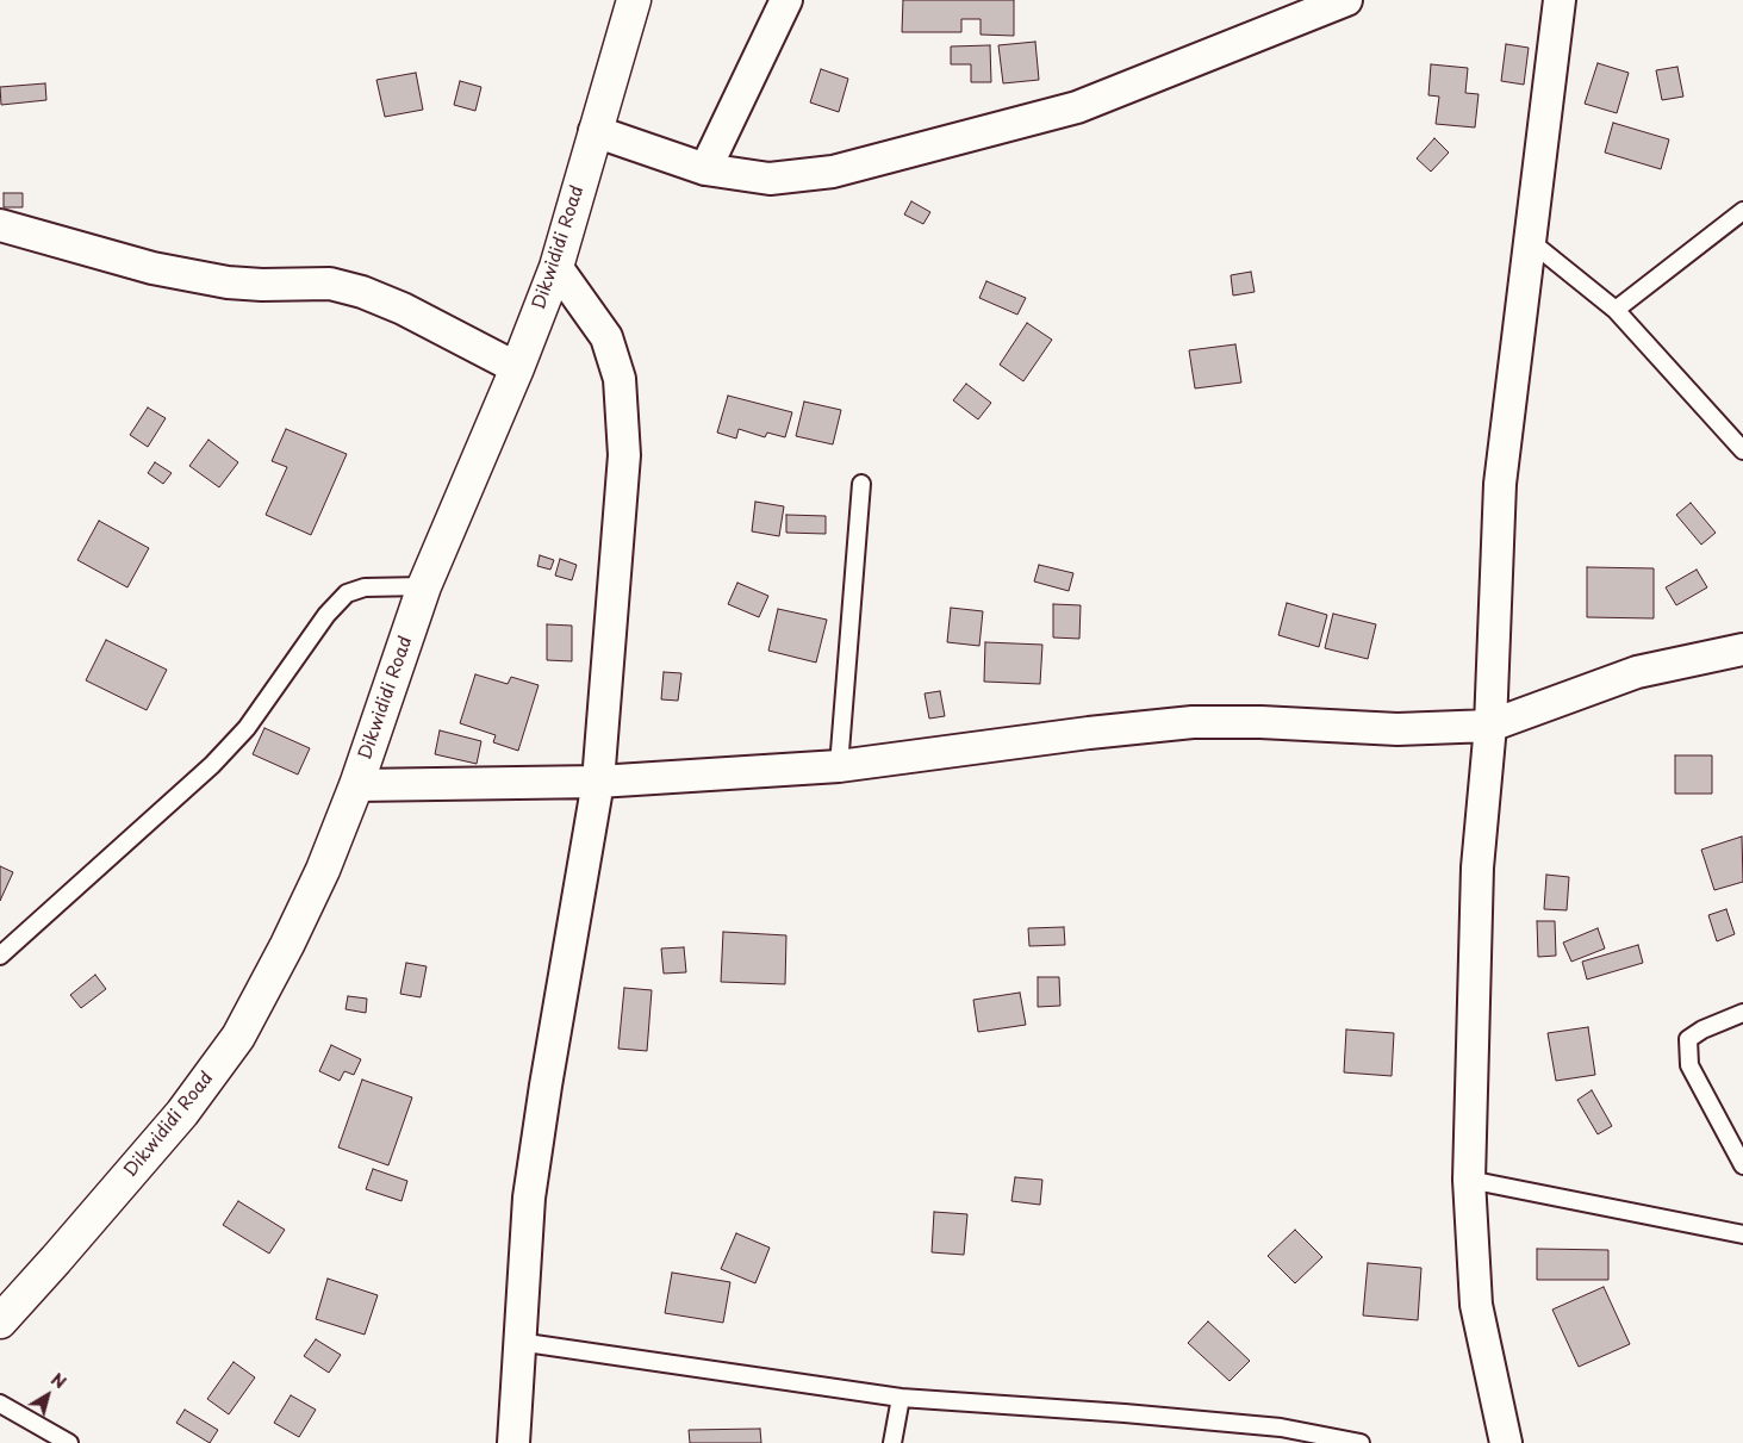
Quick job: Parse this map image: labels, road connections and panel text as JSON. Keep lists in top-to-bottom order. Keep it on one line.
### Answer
{"streets":{"street":["Dikwididi Road"]},"north":"top right"}
